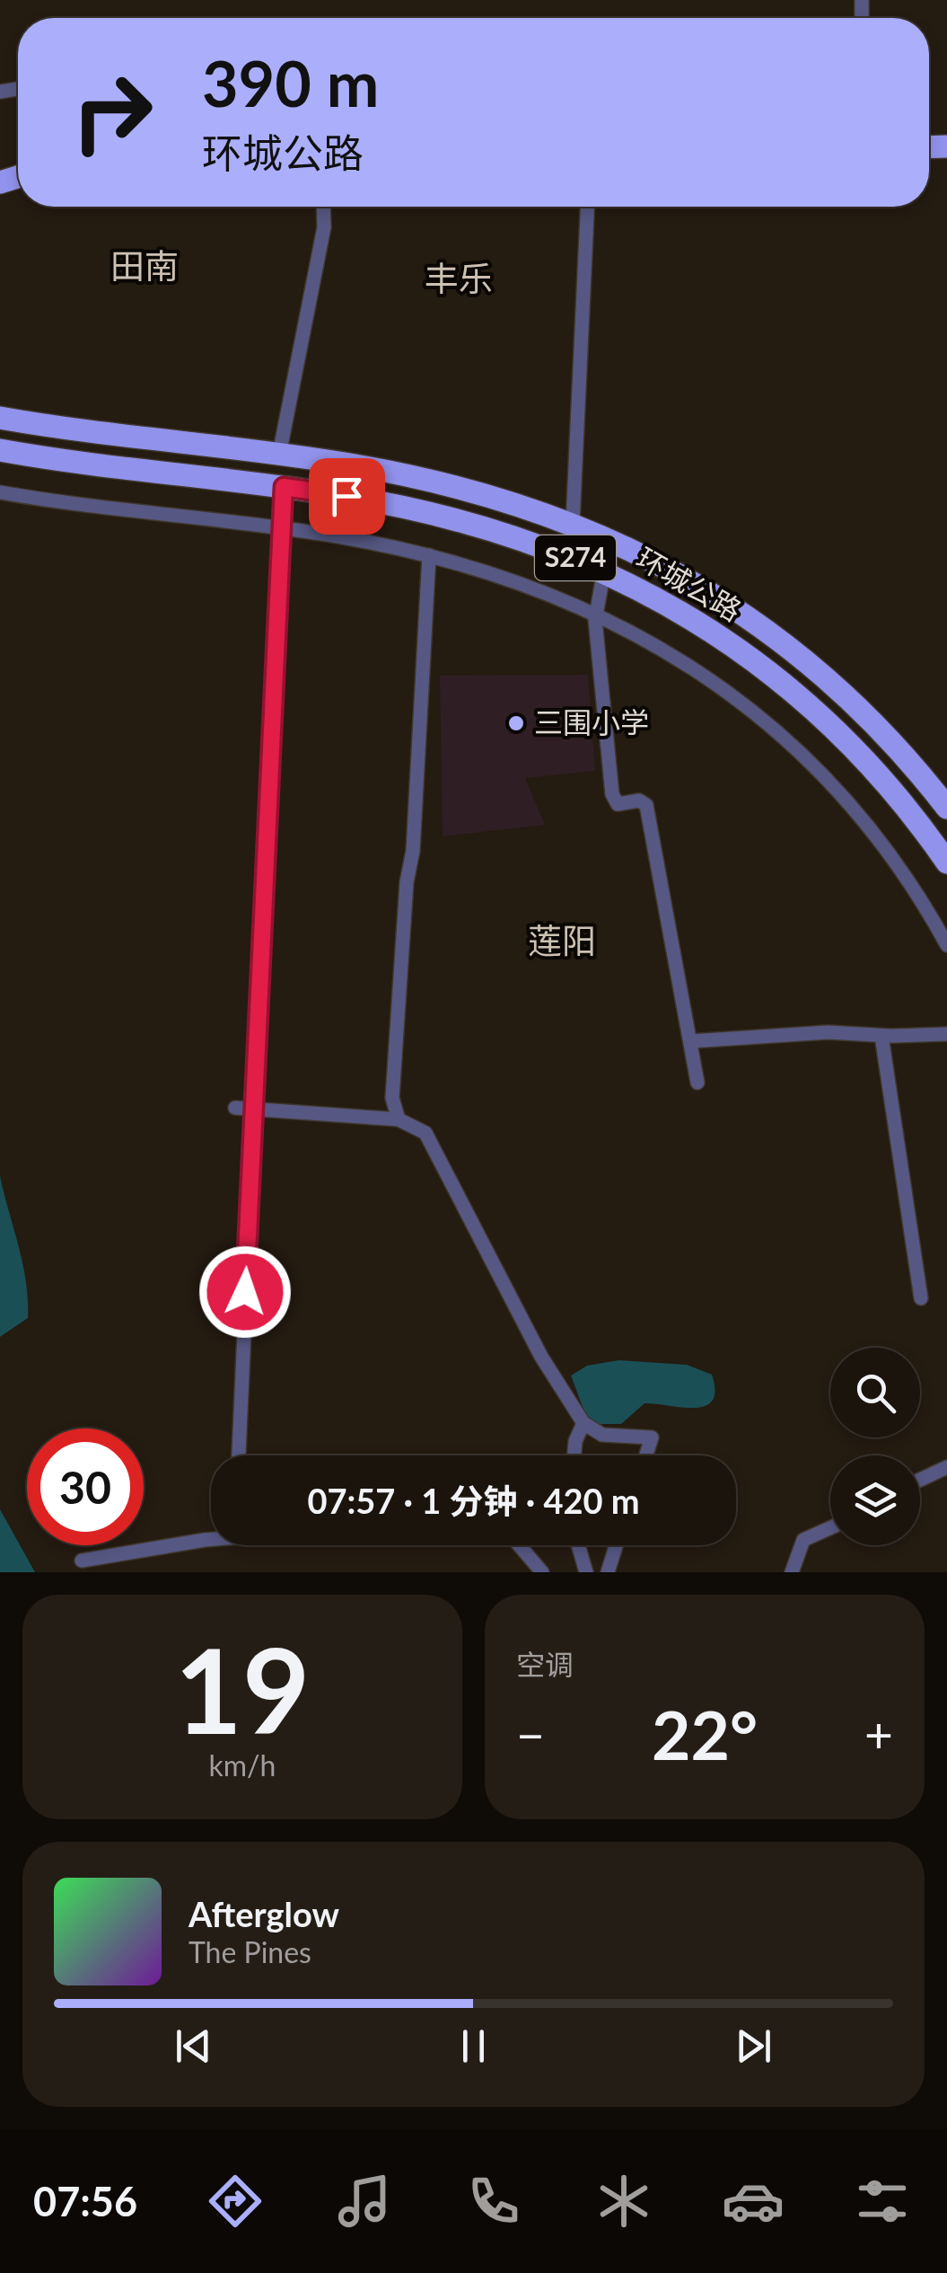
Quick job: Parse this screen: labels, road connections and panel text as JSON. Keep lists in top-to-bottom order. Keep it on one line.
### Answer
{"streets":{"main road":["S274","环城公路"]},"districts":["田南","丰乐","莲阳"],"places":["三围小学"],"page":{"turn":["390 m","环城公路"],"limit":"30","trip":"07:57 · 1 分钟 · 420 m","tile":[["19","km/h"],"空调"],"heat":["−","22°","+"],"song":["Afterglow","The Pines"],"tabs":"07:56"}}
